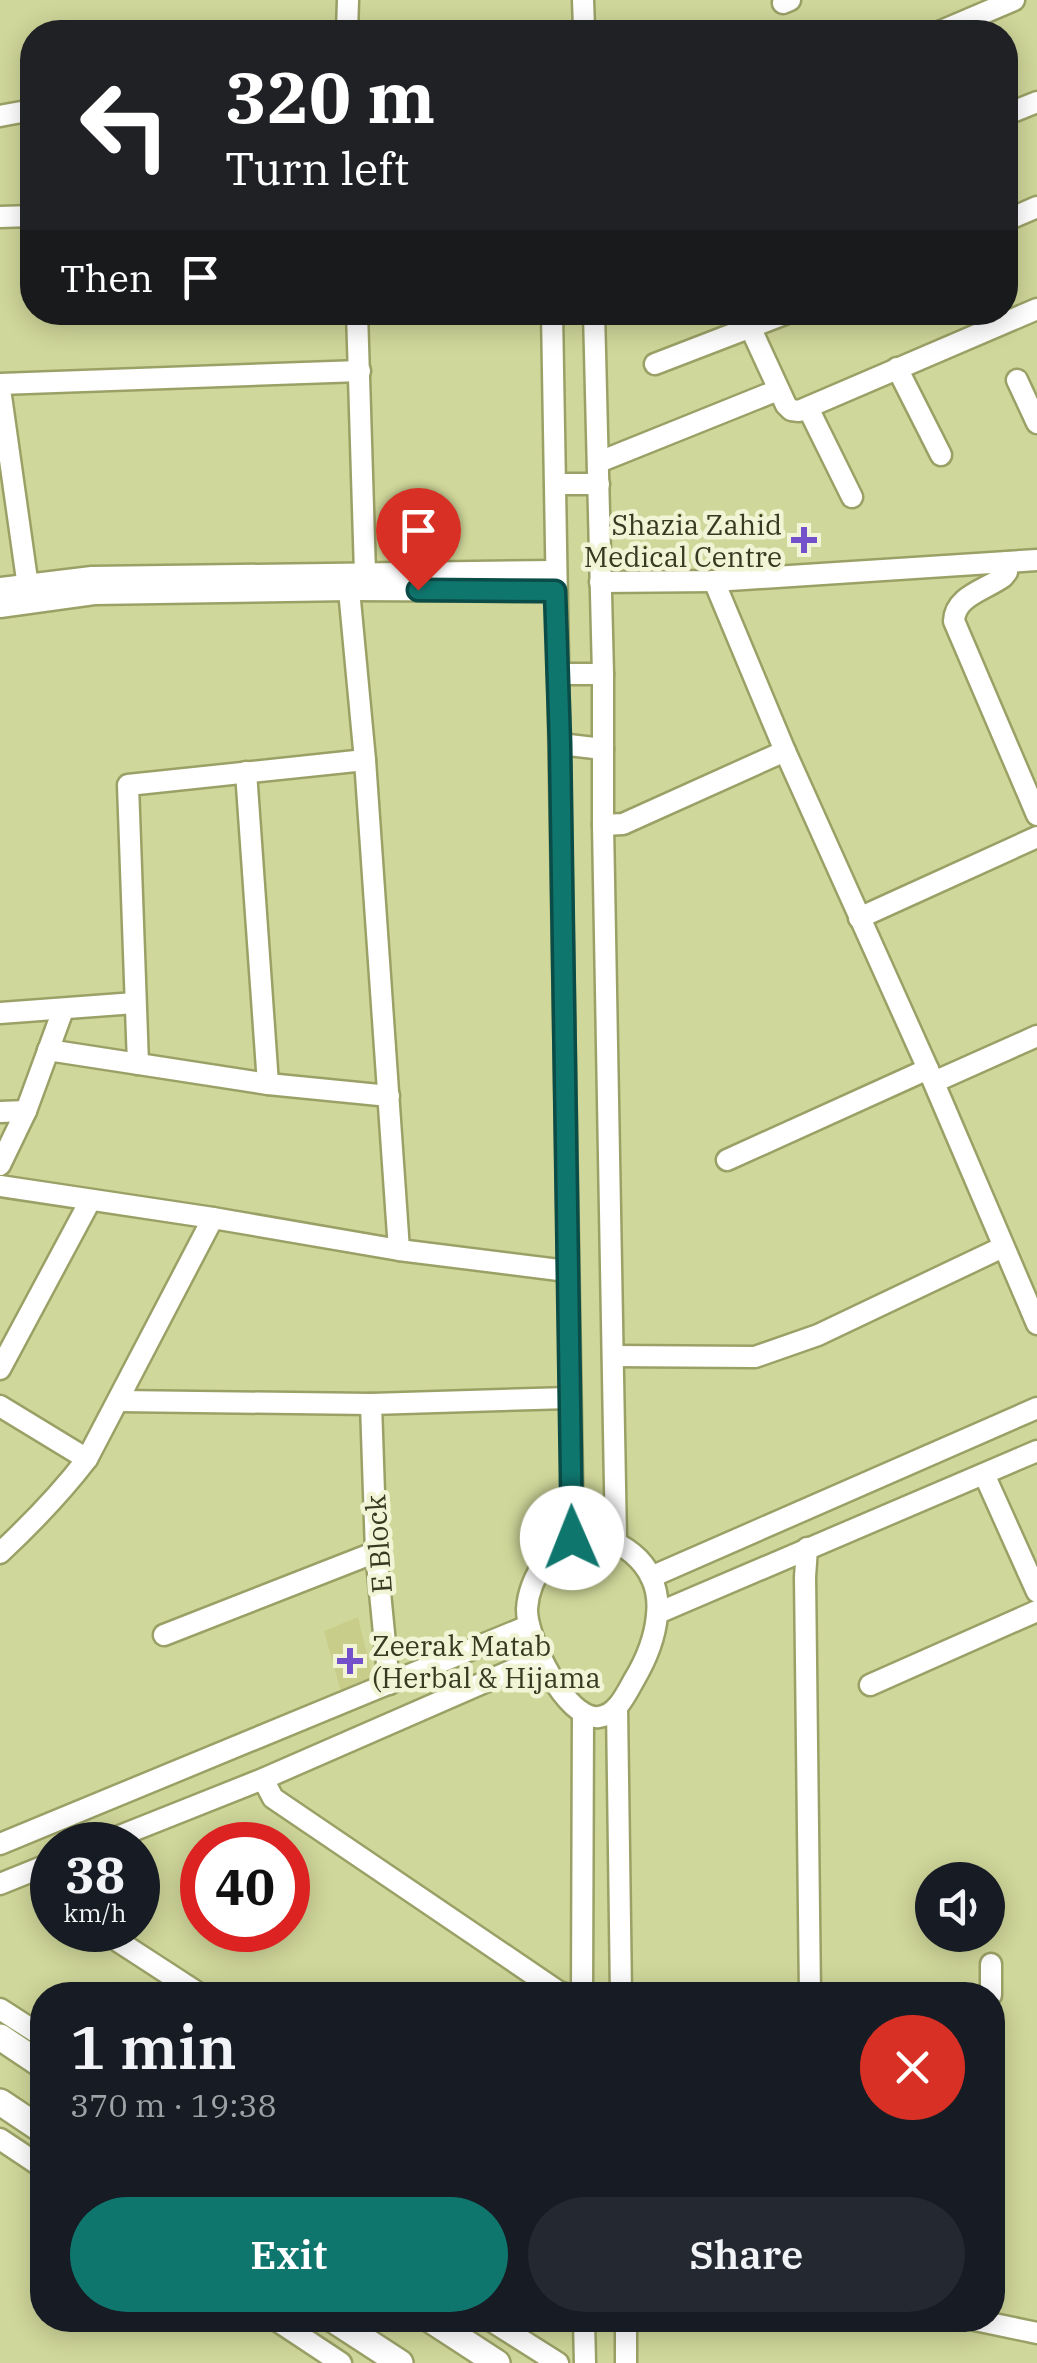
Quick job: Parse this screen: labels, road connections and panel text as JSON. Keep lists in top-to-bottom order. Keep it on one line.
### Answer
{"streets":{"street":["E Block"]},"places":{"health":["Shazia Zahid Medical Centre","Zeerak Matab (Herbal & Hijama"]},"page":{"turn":["320 m","Turn left"],"then":"Then","speed":"38 km/h","limit":"40","heading":["1 min","370 m · 19:38"],"buttons":["Exit","Share"]}}
